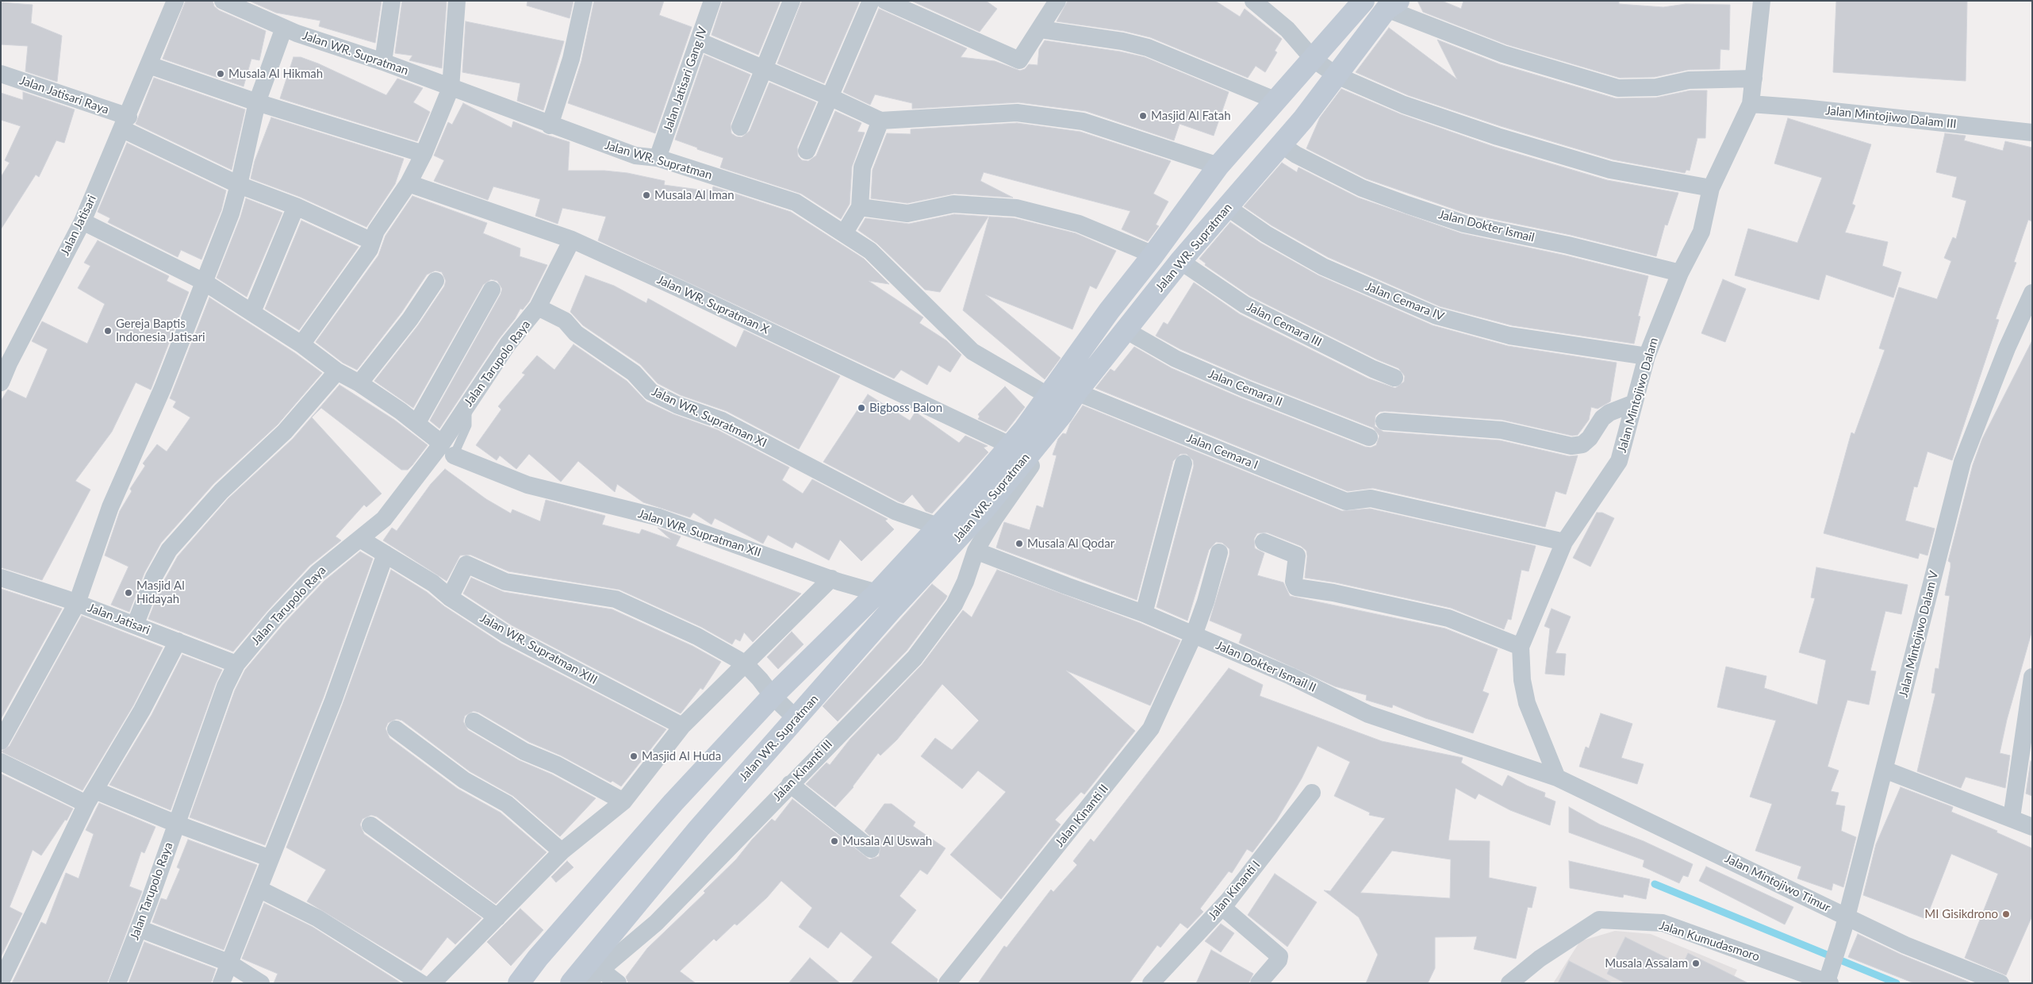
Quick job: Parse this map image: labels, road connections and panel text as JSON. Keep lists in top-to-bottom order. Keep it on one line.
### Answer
{"streets":{"main road":["Jalan WR. Supratman"],"street":["Jalan Jatisari Gang IV","Jalan Jatisari Raya","Jalan Mintojiwo Dalam III","Jalan Jatisari","Jalan Dokter Ismail","Jalan Cemara IV","Jalan WR. Supratman X","Jalan Cemara III","Jalan Tarupolo Raya","Jalan Cemara II","Jalan Mintojiwo Dalam","Jalan WR. Supratman XI","Jalan Cemara I","Jalan WR. Supratman XII","Jalan Mintojiwo Dalam V","Jalan WR. Supratman XIII","Jalan Dokter Ismail II","Jalan Kinanti III","Jalan Kinanti II","Jalan Mintojiwo Timur","Jalan Kinanti I","Jalan Kumudasmoro"]},"crossings":[["Jalan WR. Supratman","Jalan Jatisari Gang IV"],["Jalan WR. Supratman","Jalan Dokter Ismail"],["Jalan WR. Supratman","Jalan Cemara IV"],["Jalan WR. Supratman","Jalan WR. Supratman X"],["Jalan WR. Supratman","Jalan Cemara III"],["Jalan WR. Supratman","Jalan Cemara II"],["Jalan WR. Supratman","Jalan WR. Supratman XI"],["Jalan WR. Supratman","Jalan Cemara I"],["Jalan WR. Supratman","Jalan WR. Supratman XII"],["Jalan WR. Supratman","Jalan Kinanti III"],["Jalan Jatisari Raya","Jalan Jatisari"],["Jalan Mintojiwo Dalam III","Jalan Mintojiwo Dalam"],["Jalan Jatisari","Jalan Tarupolo Raya"],["Jalan Jatisari","Jalan WR. Supratman XII"],["Jalan Dokter Ismail","Jalan Mintojiwo Dalam"],["Jalan Cemara IV","Jalan Mintojiwo Dalam"],["Jalan WR. Supratman X","Jalan Tarupolo Raya"],["Jalan Tarupolo Raya","Jalan WR. Supratman XI"],["Jalan Tarupolo Raya","Jalan WR. Supratman XII"],["Jalan Tarupolo Raya","Jalan WR. Supratman XIII"],["Jalan Mintojiwo Dalam","Jalan Cemara I"],["Jalan Mintojiwo Dalam","Jalan Dokter Ismail II"],["Jalan Mintojiwo Dalam","Jalan Mintojiwo Timur"],["Jalan Mintojiwo Dalam V","Jalan Mintojiwo Timur"],["Jalan Mintojiwo Dalam V","Jalan Kumudasmoro"],["Jalan Dokter Ismail II","Jalan Kinanti III"],["Jalan Dokter Ismail II","Jalan Kinanti II"],["Jalan Dokter Ismail II","Jalan Mintojiwo Timur"]],"places":["Musala Al Hikmah","Masjid Al Fatah","Musala Al Iman","Gereja Baptis Indonesia Jatisari","Bigboss Balon","Musala Al Qodar","Masjid Al Hidayah","Masjid Al Huda","Musala Al Uswah","MI Gisikdrono","Musala Assalam"]}
